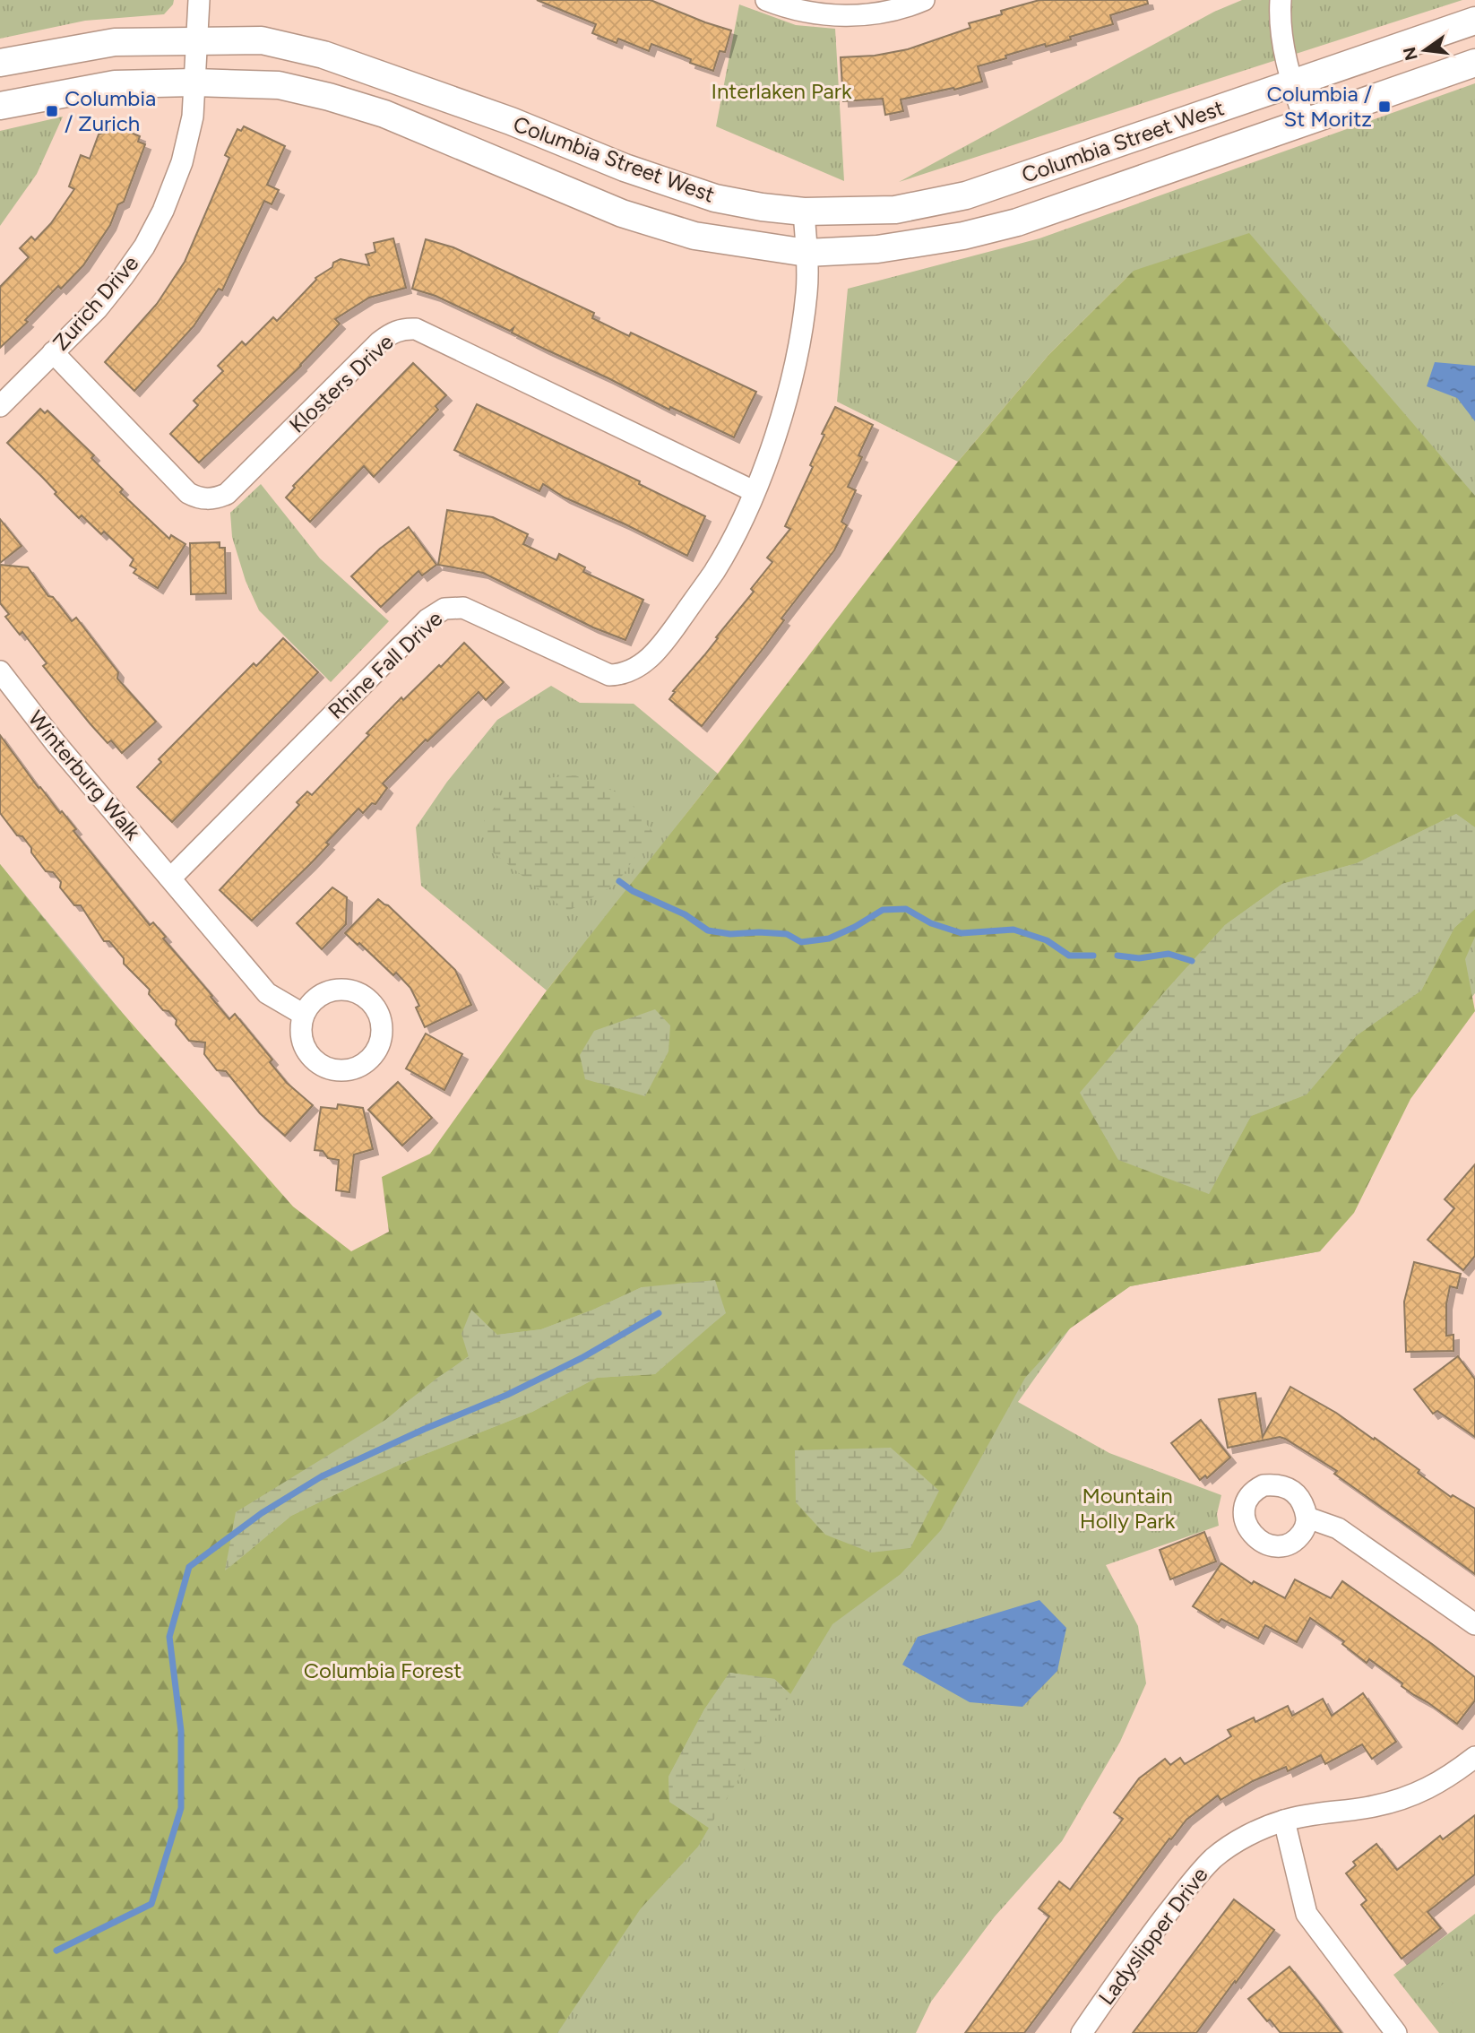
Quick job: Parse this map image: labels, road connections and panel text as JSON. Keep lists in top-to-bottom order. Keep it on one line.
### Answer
{"streets":{"main road":["Columbia Street West"],"street":["Zurich Drive","Klosters Drive","Rhine Fall Drive","Winterburg Walk","Ladyslipper Drive"]},"crossings":[["Columbia Street West","Zurich Drive"],["Columbia Street West","Rhine Fall Drive"],["Zurich Drive","Klosters Drive"],["Klosters Drive","Rhine Fall Drive"],["Rhine Fall Drive","Winterburg Walk"]],"parks":["Interlaken Park","Mountain Holly Park","Columbia Forest"],"places":{"transit":["Columbia / St Moritz","Columbia / Zurich"]},"north":"left"}
